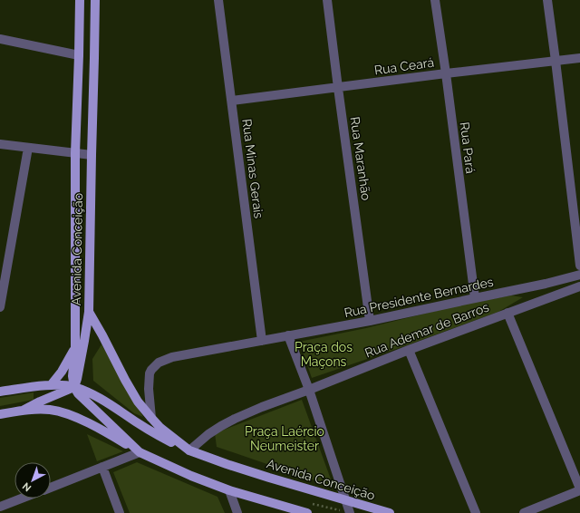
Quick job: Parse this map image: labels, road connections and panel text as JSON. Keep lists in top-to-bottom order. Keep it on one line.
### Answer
{"streets":{"main road":["Avenida Conceição"],"street":["Rua Ceará","Rua Pará","Rua Maranhão","Rua Minas Gerais","Rua Presidente Bernardes","Rua Ademar de Barros"]},"crossings":[["Rua Ceará","Rua Pará"],["Rua Ceará","Rua Maranhão"],["Rua Ceará","Rua Minas Gerais"],["Rua Pará","Rua Presidente Bernardes"],["Rua Maranhão","Rua Presidente Bernardes"],["Rua Minas Gerais","Rua Presidente Bernardes"],["Avenida Conceição","Rua Presidente Bernardes"],["Avenida Conceição","Rua Ademar de Barros"]],"parks":["Praça dos Maçons","Praça Laércio Neumeister"],"north":"bottom left"}
